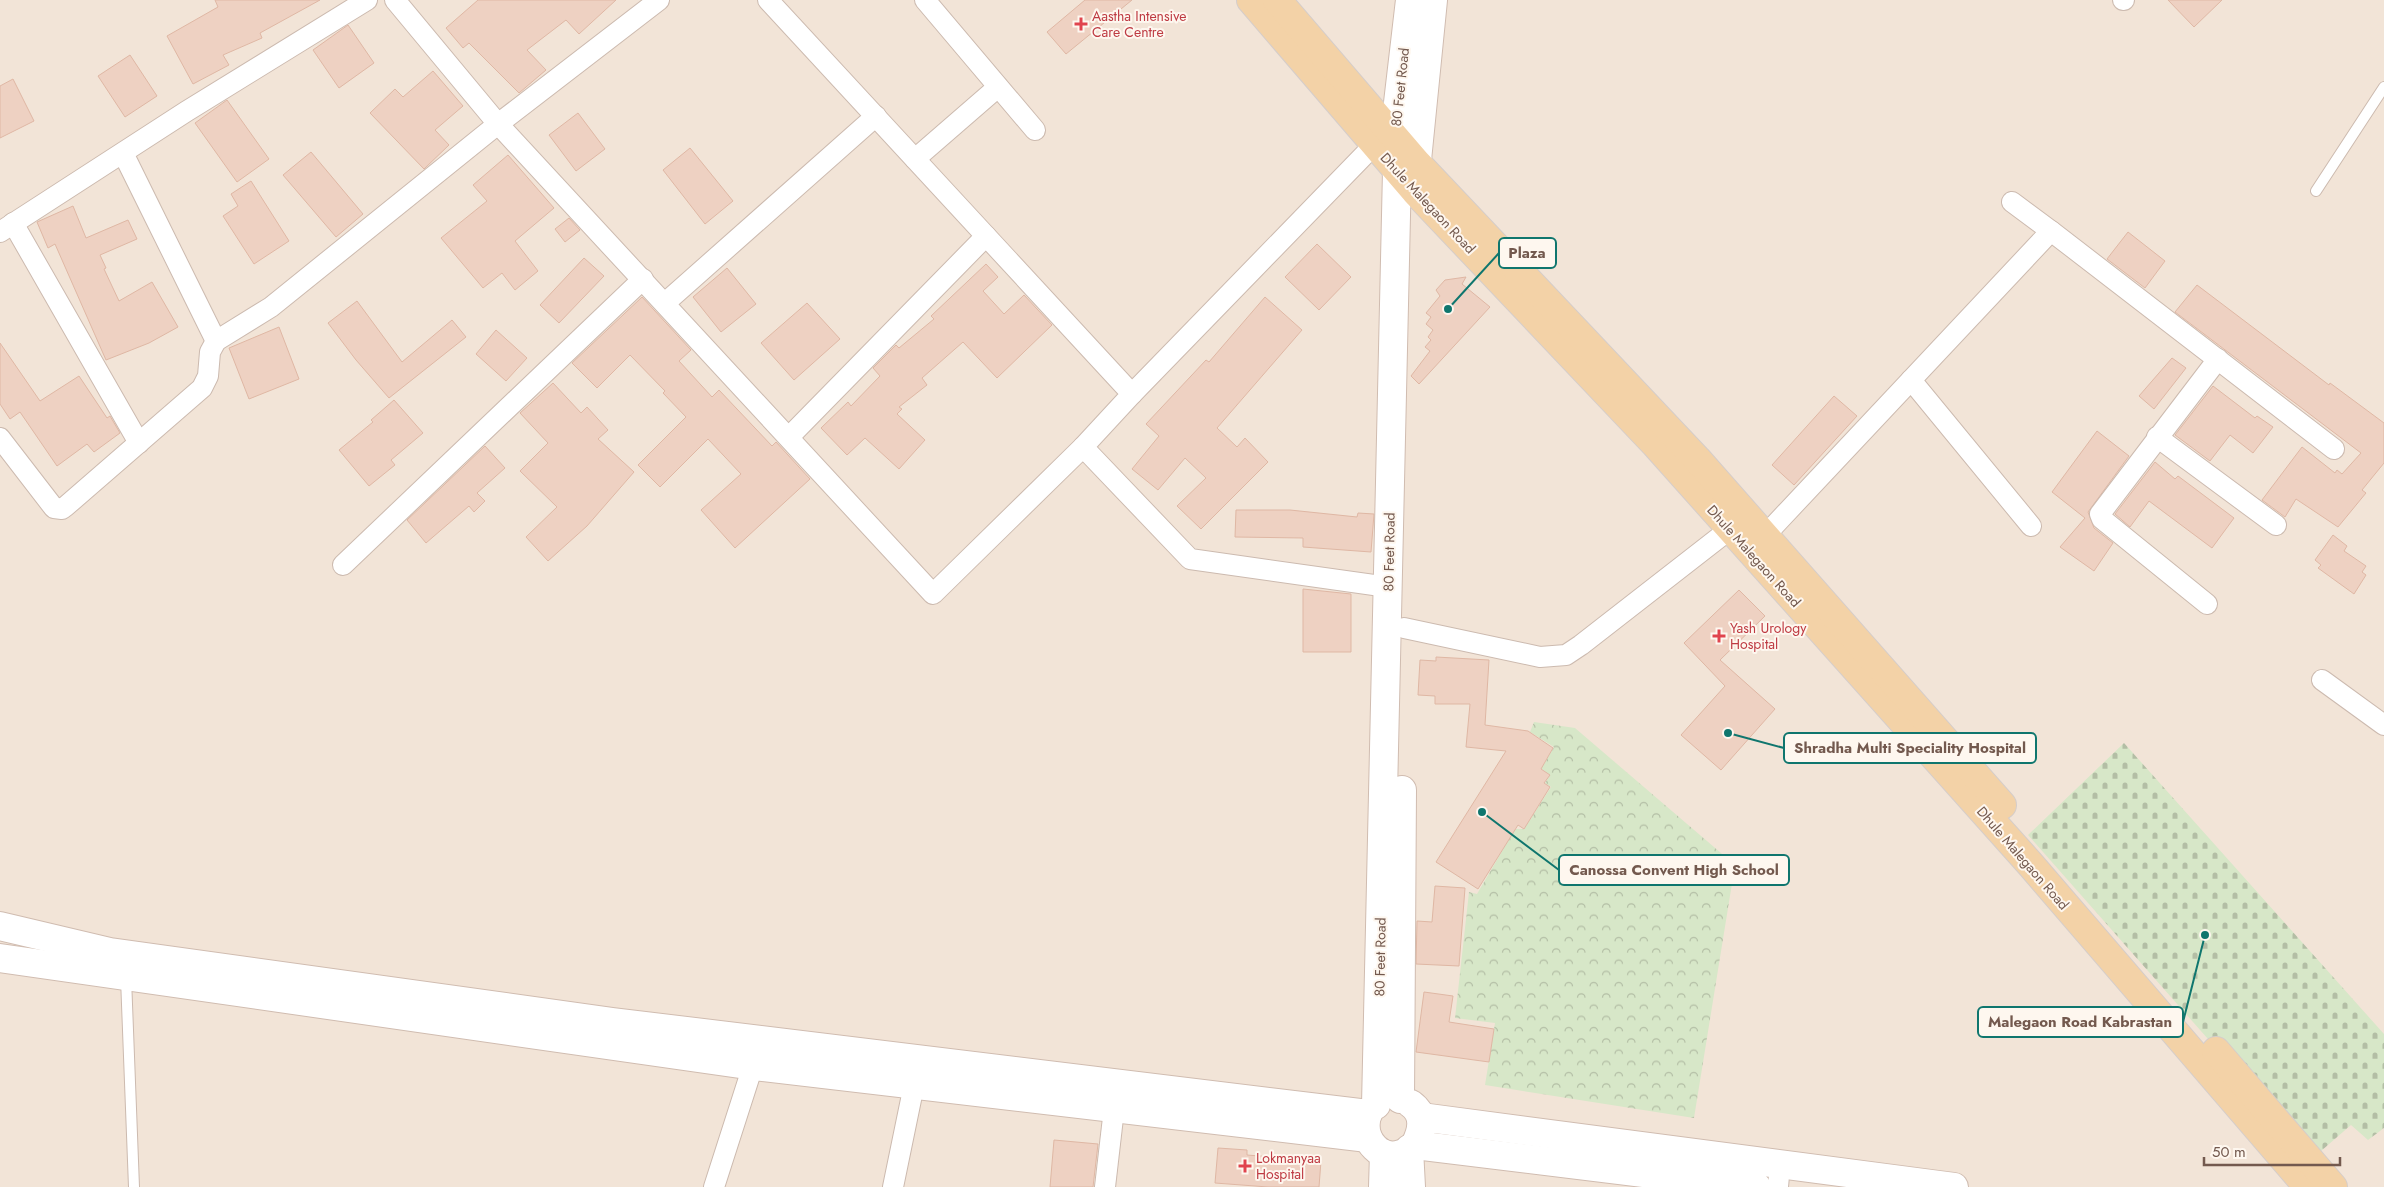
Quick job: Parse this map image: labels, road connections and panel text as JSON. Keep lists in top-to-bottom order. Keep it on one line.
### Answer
{"streets":{"main road":["80 Feet Road","Dhule Malegaon Road"]},"crossings":[["80 Feet Road","Dhule Malegaon Road"]],"places":{"health":["Aastha Intensive Care Centre","Yash Urology Hospital","Lokmanyaa Hospital"],"other":["Plaza","Shradha Multi Speciality Hospital","Canossa Convent High School","Malegaon Road Kabrastan"]},"scale_bar":"50 m"}
